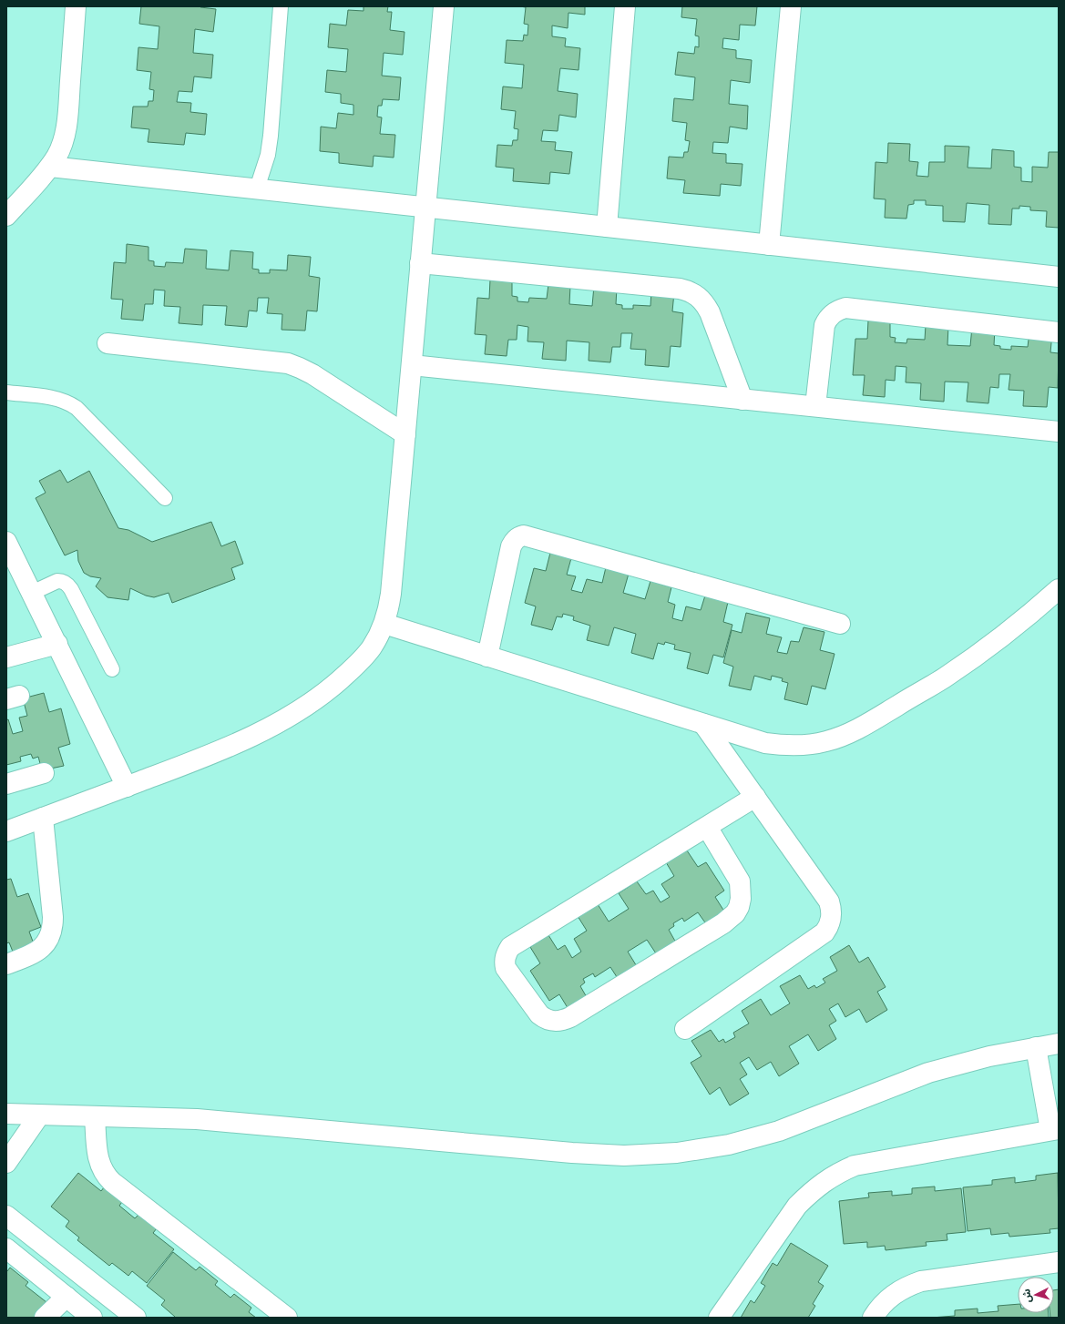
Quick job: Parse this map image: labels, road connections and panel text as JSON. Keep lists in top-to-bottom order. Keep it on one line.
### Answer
{"north":"left"}
